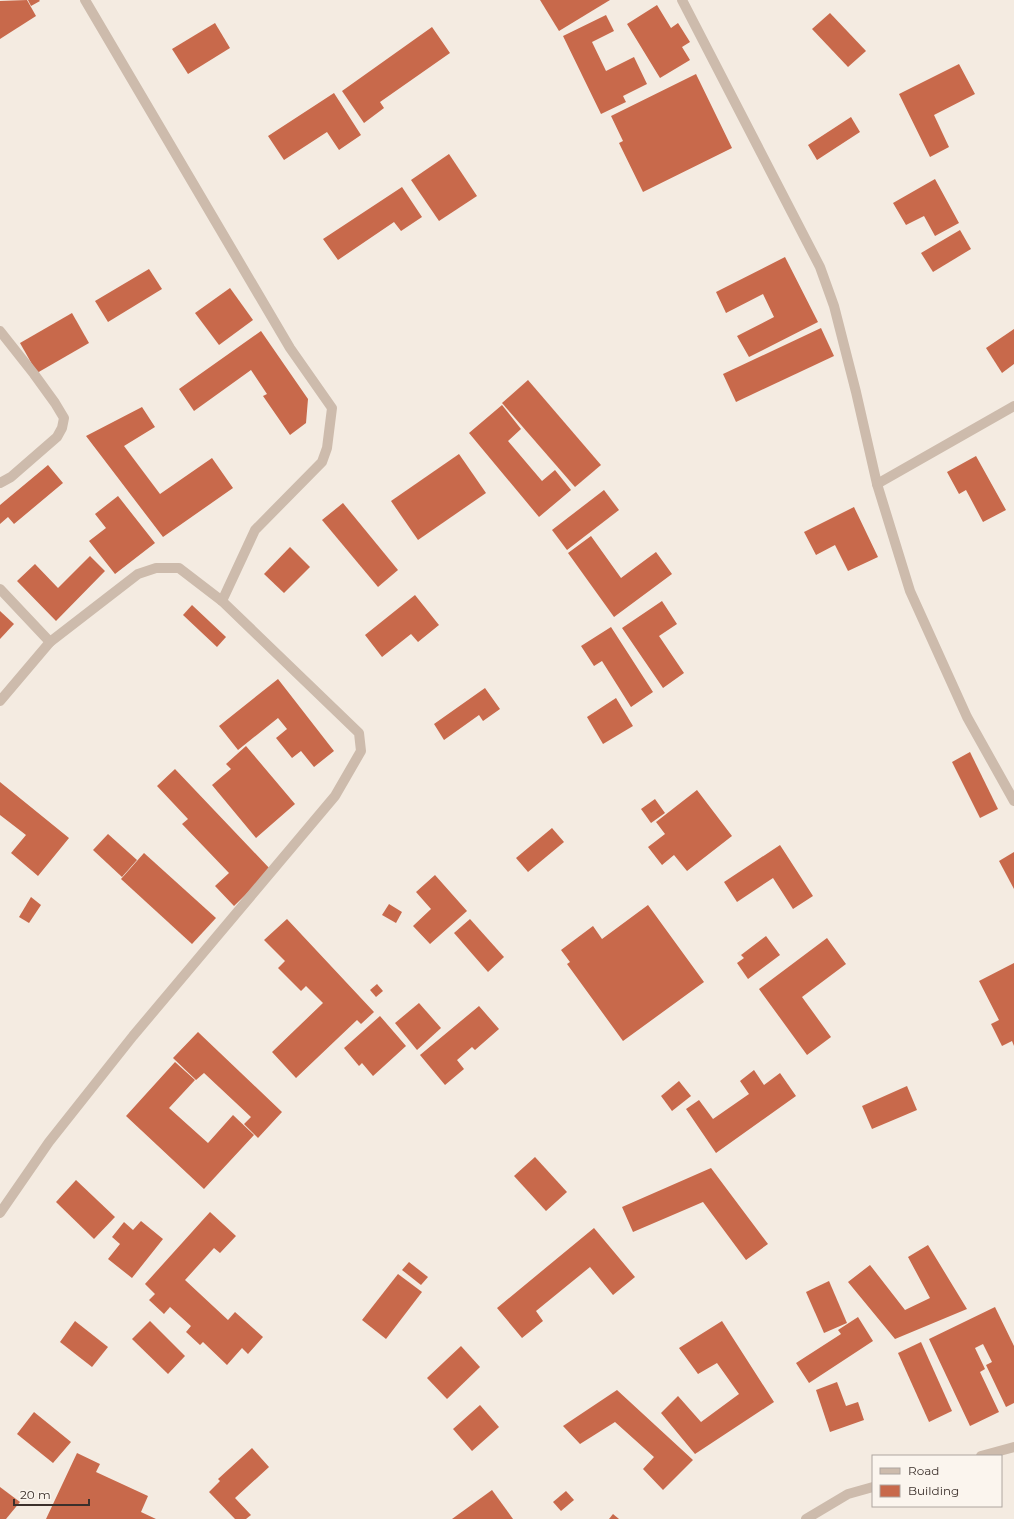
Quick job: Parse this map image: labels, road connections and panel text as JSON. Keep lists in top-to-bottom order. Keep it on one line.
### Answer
{"legend":["Road","Building"],"scale_bar":"20 m"}
